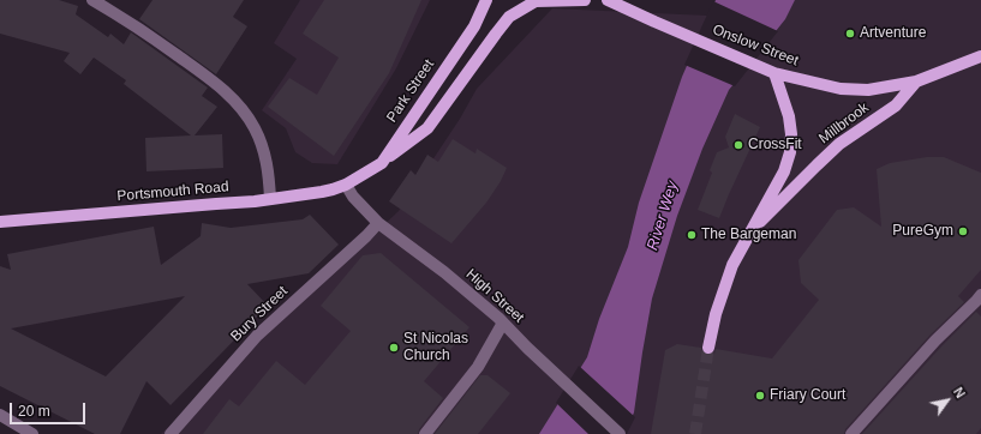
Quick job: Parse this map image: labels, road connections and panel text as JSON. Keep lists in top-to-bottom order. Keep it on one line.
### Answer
{"streets":{"main road":["Onslow Street","Park Street","Millbrook","Portsmouth Road"],"street":["High Street","Bury Street"]},"crossings":[["Onslow Street","Millbrook"],["Park Street","Portsmouth Road"],["Park Street","High Street"],["Portsmouth Road","High Street"],["High Street","Bury Street"]],"water":["River Wey"],"places":["Artventure","CrossFit","PureGym","The Bargeman","St Nicolas Church","Friary Court"],"scale_bar":"20 m","north":"top right"}
